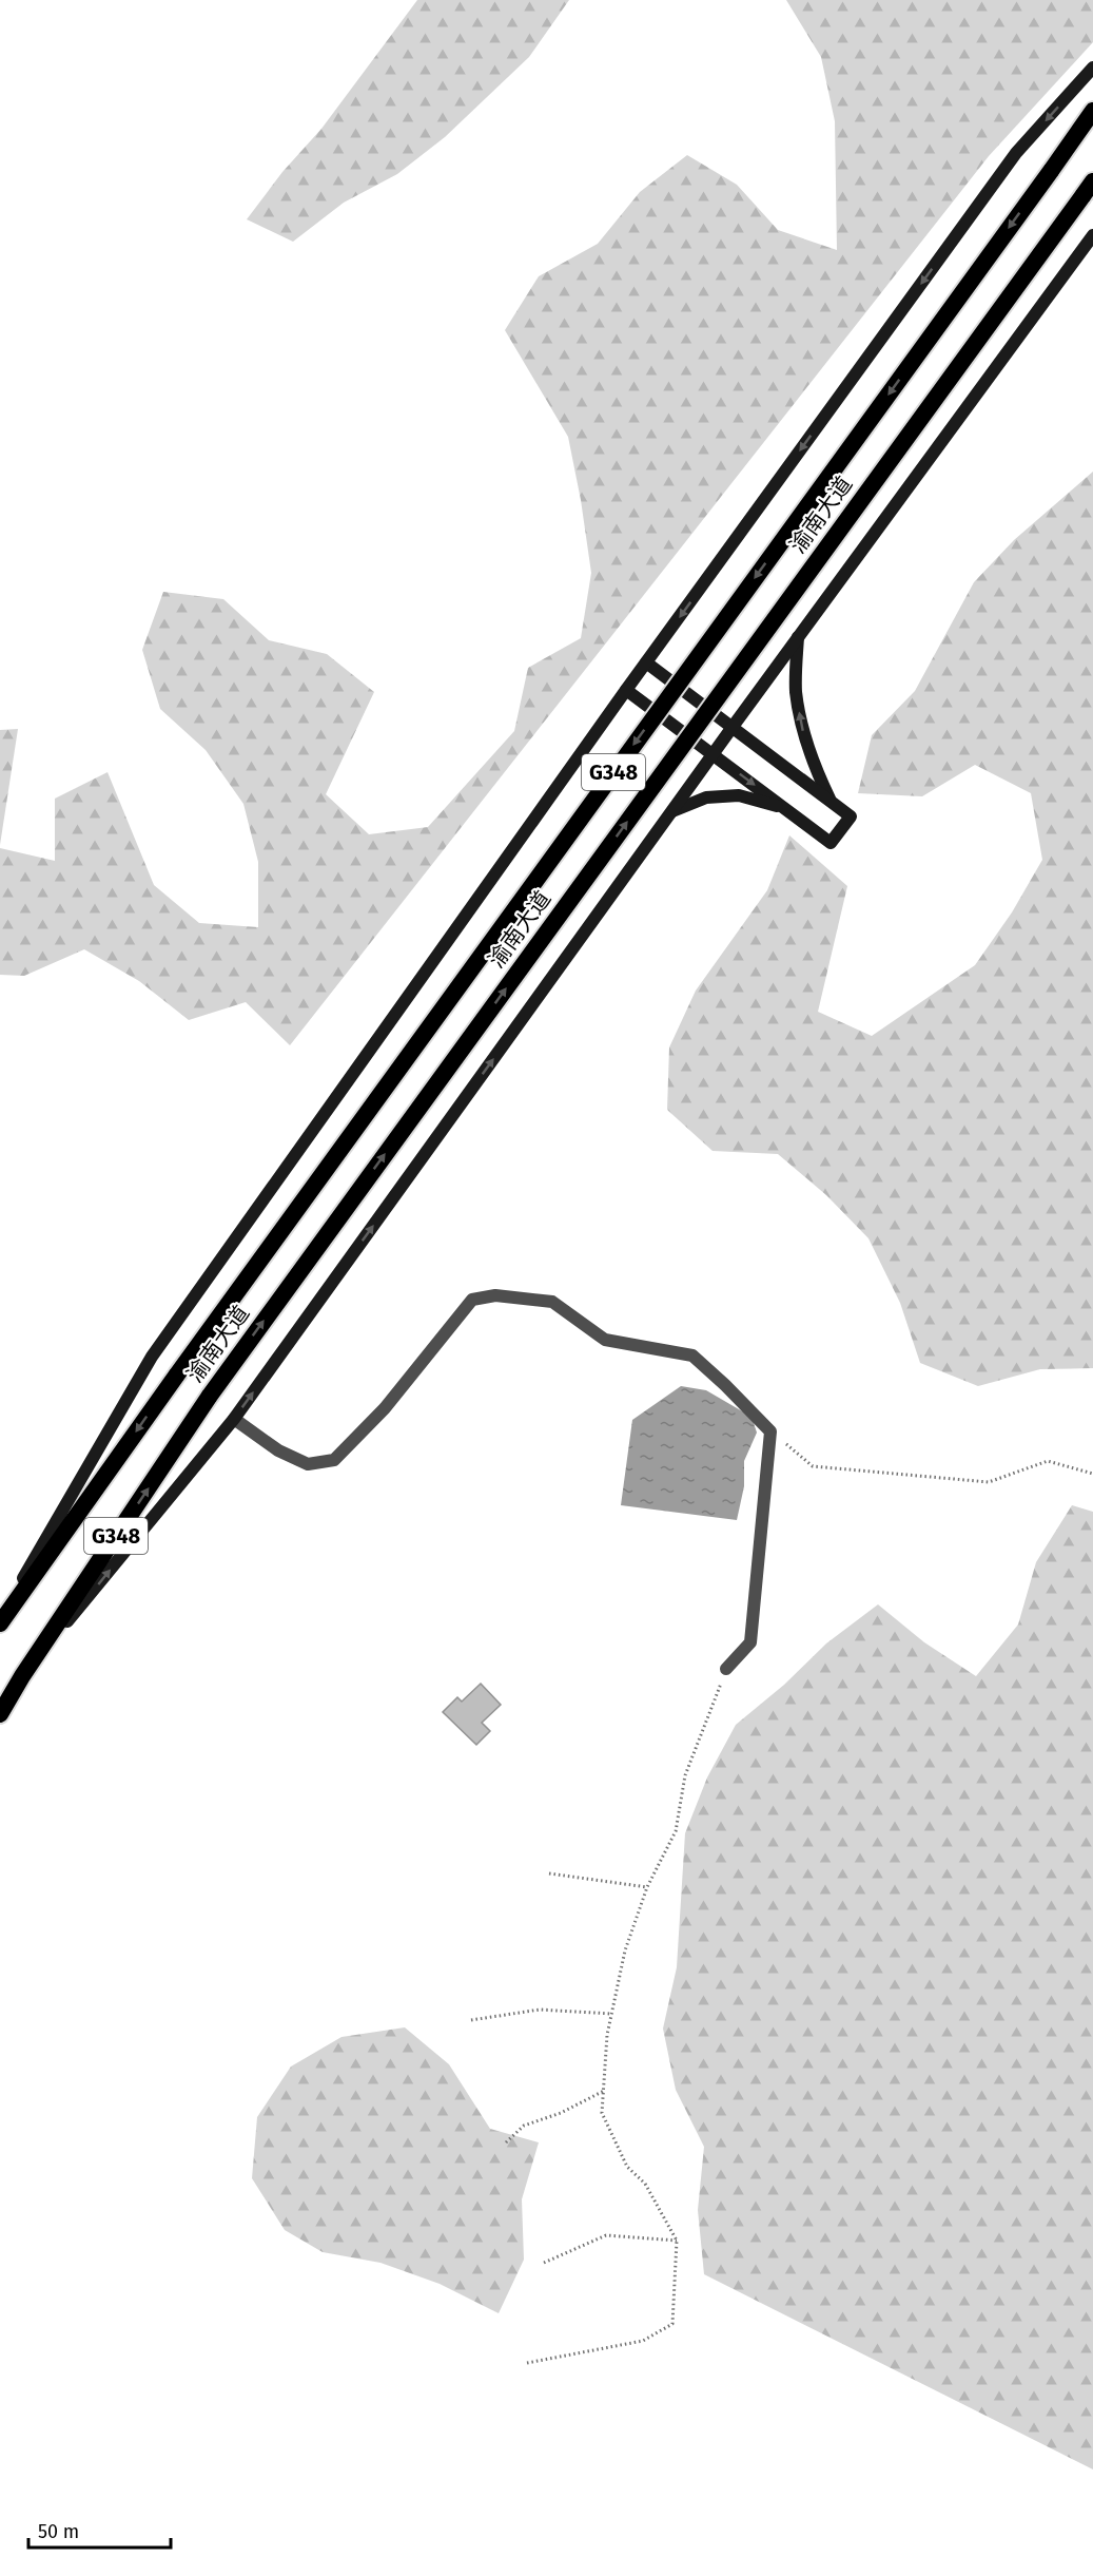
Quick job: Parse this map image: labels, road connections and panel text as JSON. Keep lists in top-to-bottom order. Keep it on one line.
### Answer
{"streets":{"highway":["渝南大道","G348"]},"scale_bar":"50 m"}
